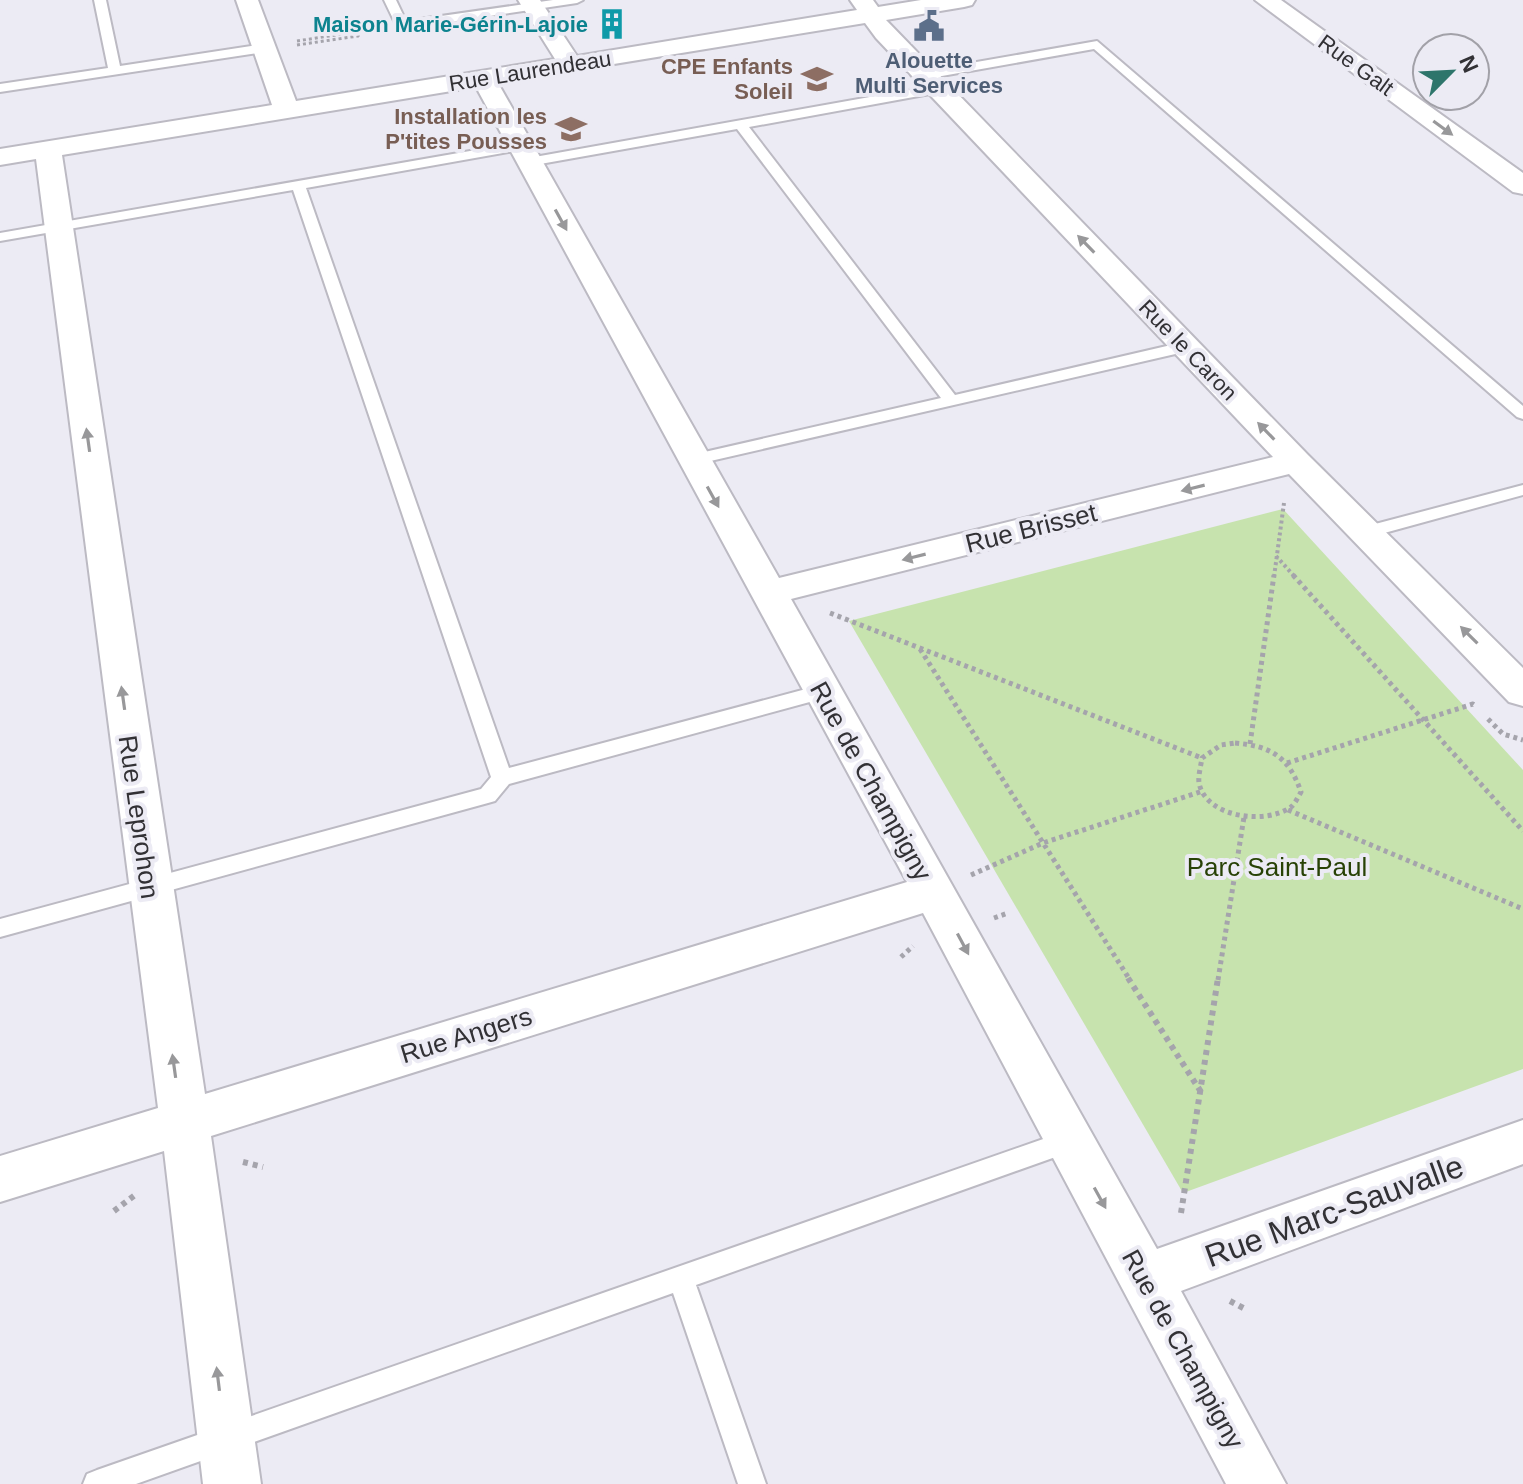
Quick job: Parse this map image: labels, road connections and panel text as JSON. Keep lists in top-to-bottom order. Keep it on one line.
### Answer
{"streets":{"street":["Rue Galt","Rue Laurendeau","Rue le Caron","Rue Brisset","Rue de Champigny","Rue Leprohon","Rue Angers","Rue Marc-Sauvalle"]},"crossings":[["Rue Laurendeau","Rue le Caron"],["Rue Laurendeau","Rue de Champigny"],["Rue Laurendeau","Rue Leprohon"],["Rue le Caron","Rue Brisset"],["Rue Brisset","Rue de Champigny"],["Rue de Champigny","Rue Angers"],["Rue de Champigny","Rue Marc-Sauvalle"],["Rue Leprohon","Rue Angers"]],"one_way":["Rue Galt","Rue le Caron","Rue Brisset","Rue de Champigny","Rue Leprohon"],"parks":["Parc Saint-Paul"],"places":{"building":["Maison Marie-Gérin-Lajoie"],"public building":["Alouette Multi Services"],"school or university":["CPE Enfants Soleil","Installation les P'tites Pousses"]},"north":"top right"}
